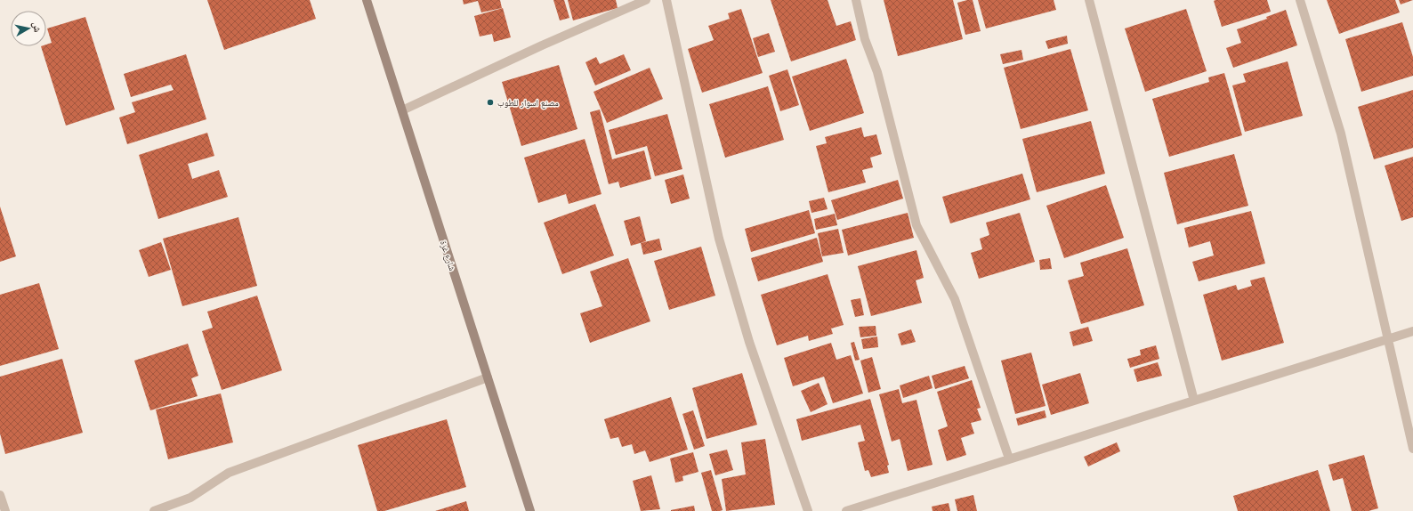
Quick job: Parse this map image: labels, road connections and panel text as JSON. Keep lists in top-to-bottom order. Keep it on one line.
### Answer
{"streets":{"main road":["شارع غزة"]},"places":["مصنع اسوار للطوب"],"north":"right"}
